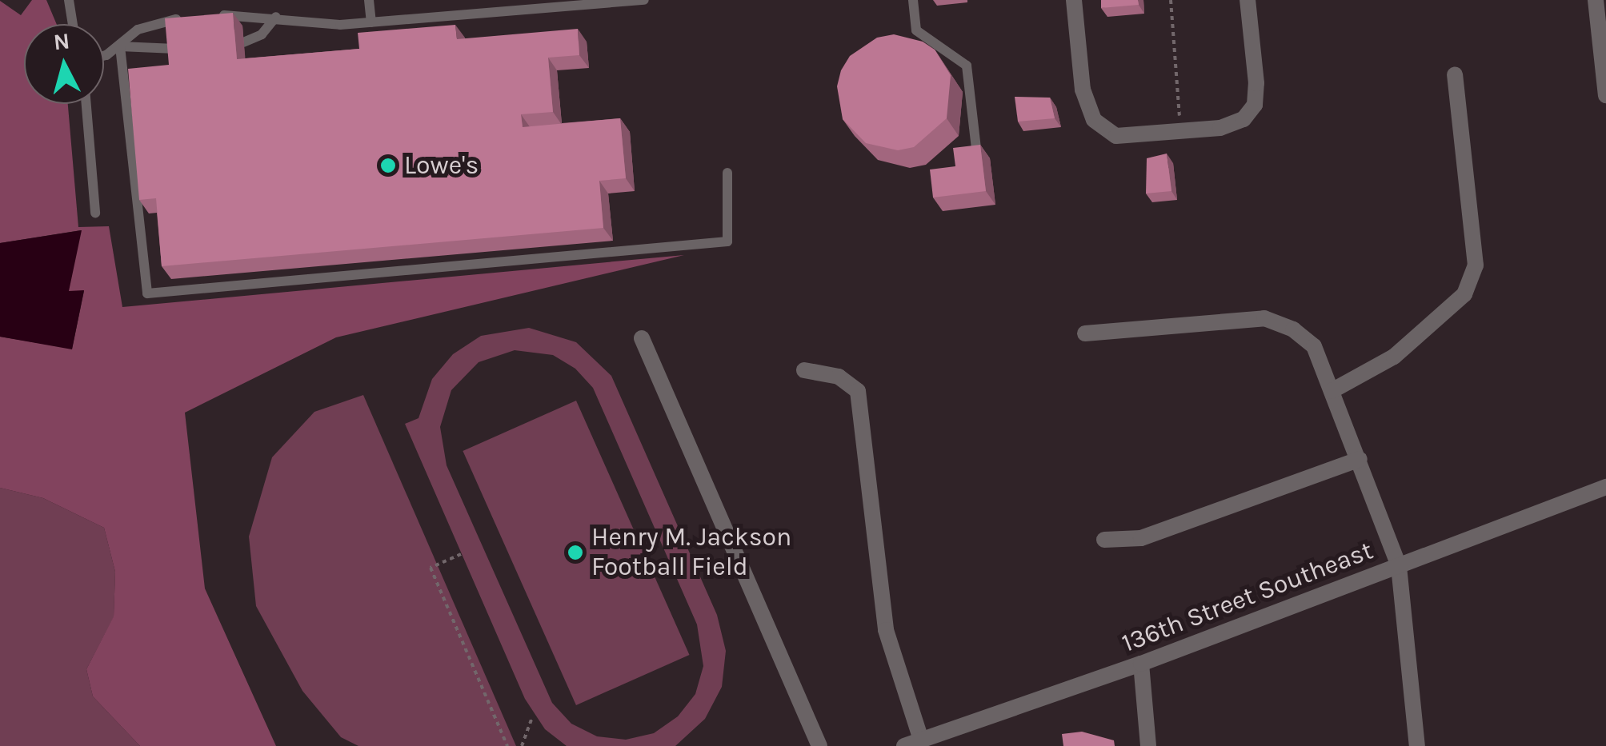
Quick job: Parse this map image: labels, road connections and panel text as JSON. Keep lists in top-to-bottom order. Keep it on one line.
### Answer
{"streets":{"street":["136th Street Southeast"]},"places":["Lowe's","Henry M. Jackson Football Field"],"north":"top"}
